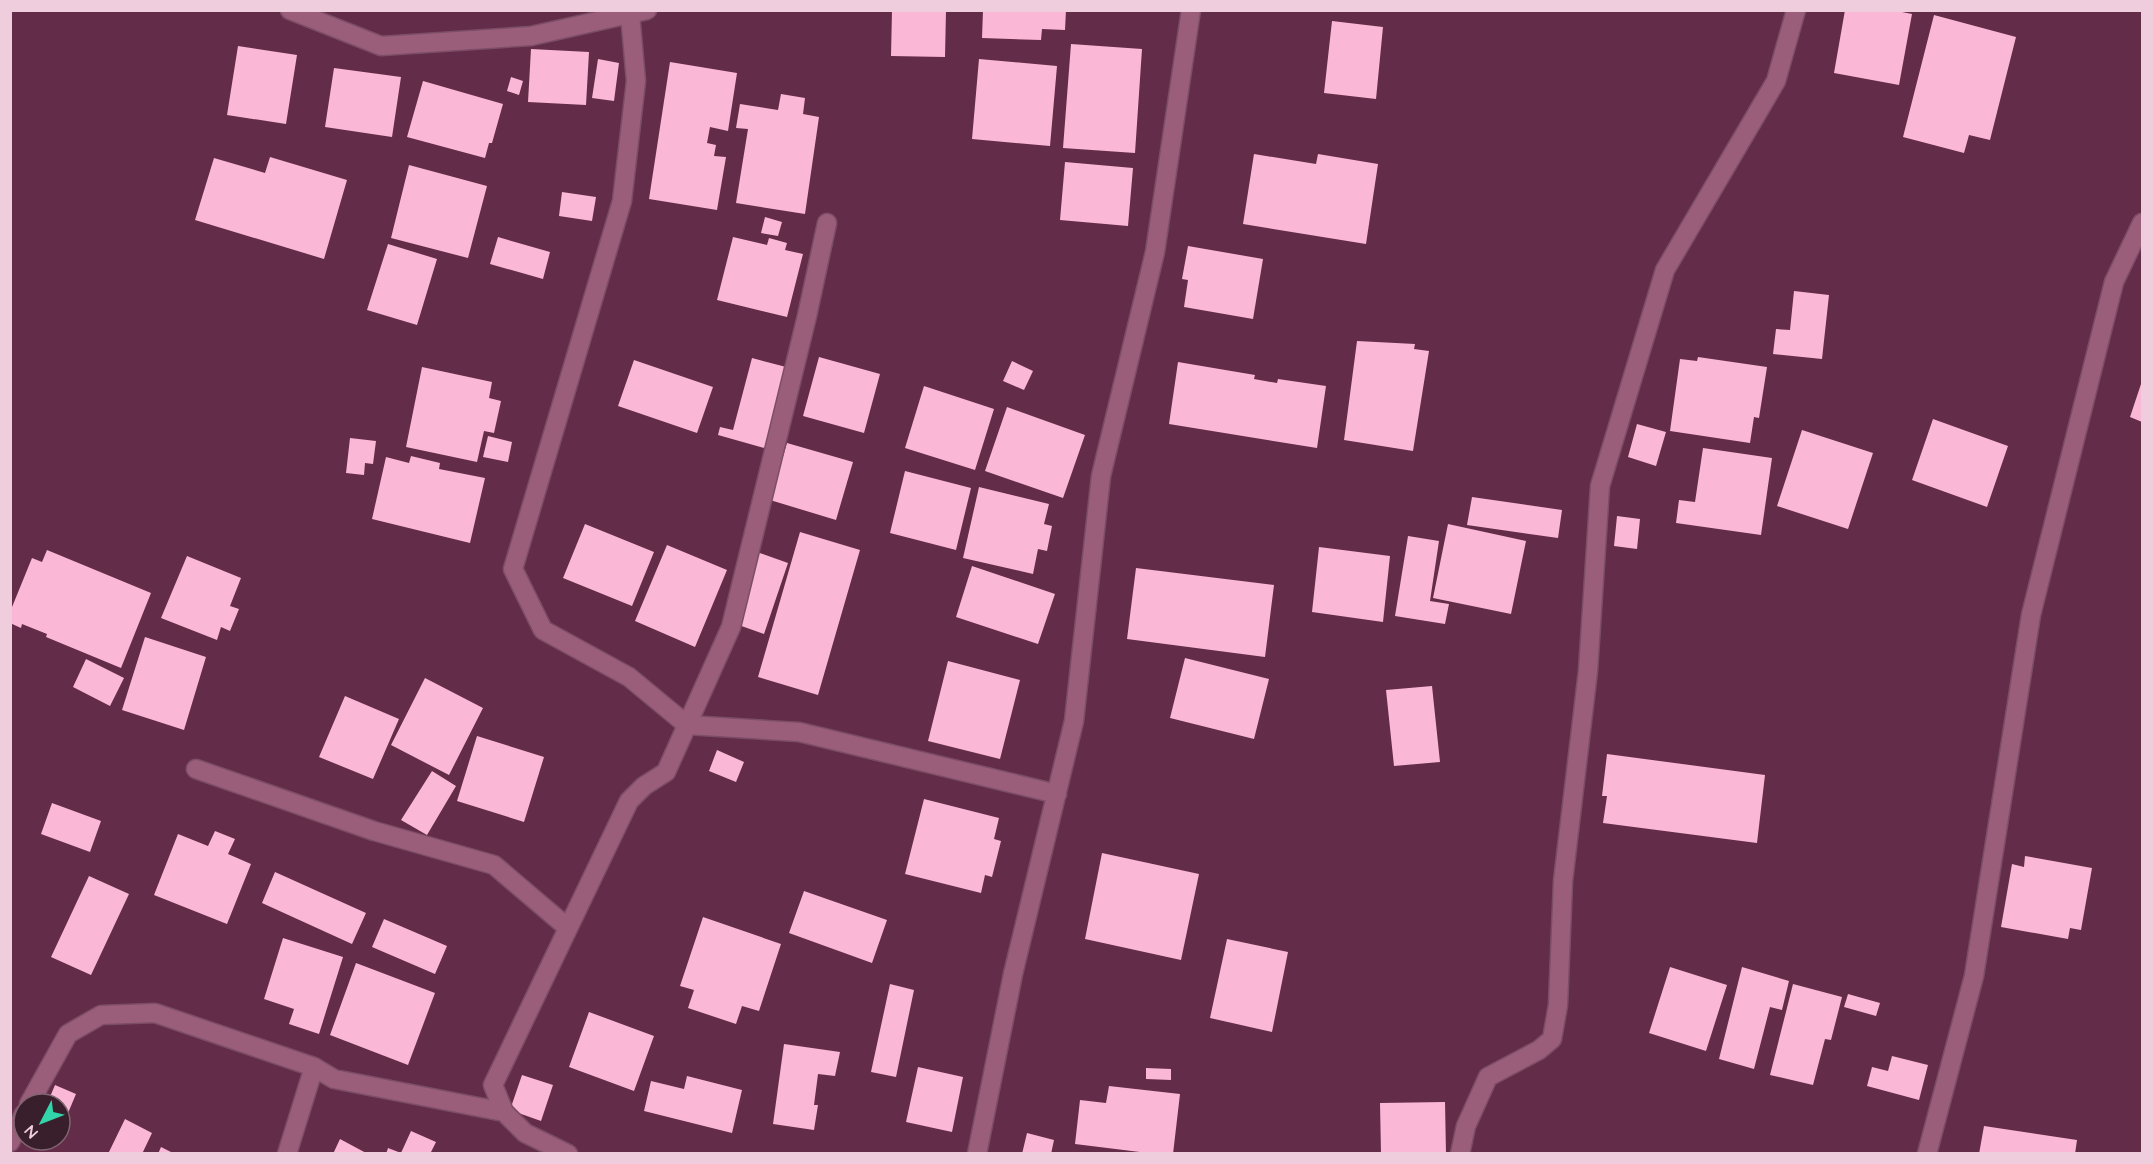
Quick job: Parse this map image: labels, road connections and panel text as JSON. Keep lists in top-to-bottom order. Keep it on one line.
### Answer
{"north":"bottom left"}
